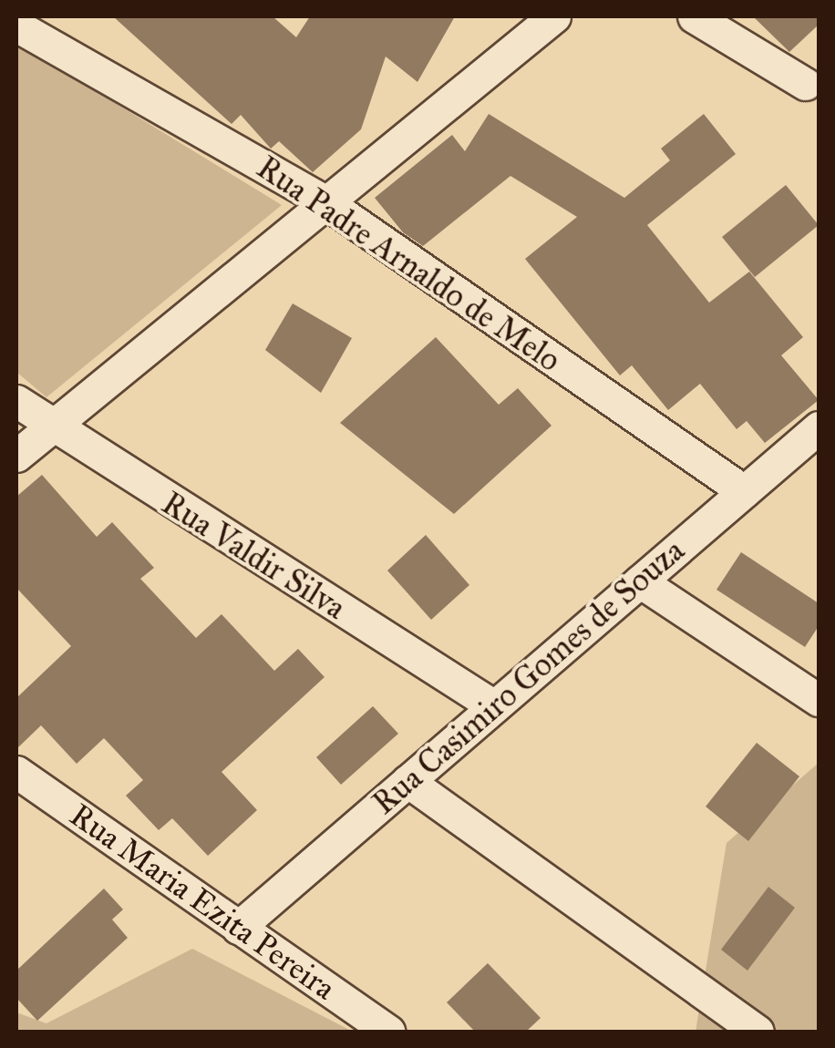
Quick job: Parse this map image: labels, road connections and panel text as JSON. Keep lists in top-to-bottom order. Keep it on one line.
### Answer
{"streets":{"street":["Rua Padre Arnaldo de Melo","Rua Valdir Silva","Rua Casimiro Gomes de Souza","Rua Maria Ezita Pereira"]},"crossings":[["Rua Padre Arnaldo de Melo","Rua Casimiro Gomes de Souza"],["Rua Valdir Silva","Rua Casimiro Gomes de Souza"],["Rua Casimiro Gomes de Souza","Rua Maria Ezita Pereira"]]}
